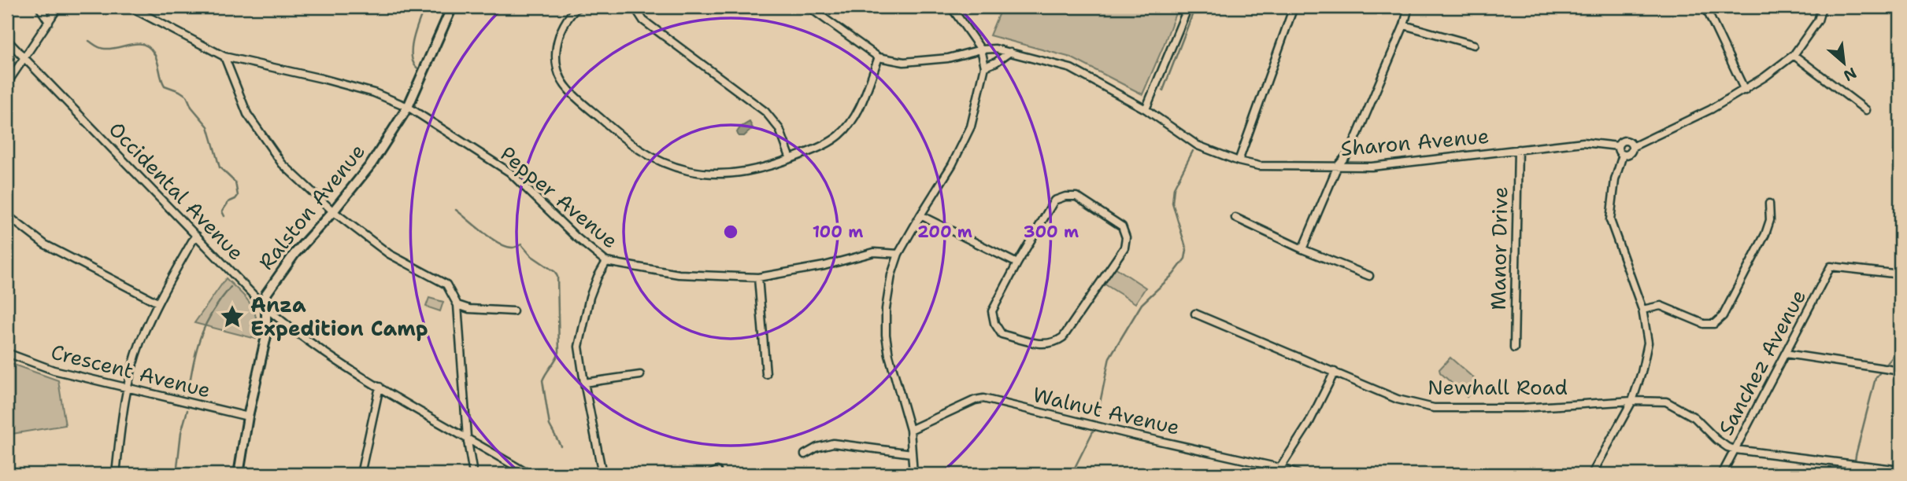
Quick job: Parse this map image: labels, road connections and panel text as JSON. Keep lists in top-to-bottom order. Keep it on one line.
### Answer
{"streets":{"street":["Sharon Avenue","Occidental Avenue","Pepper Avenue","Ralston Avenue","Manor Drive","Sanchez Avenue","Crescent Avenue","Newhall Road","Walnut Avenue"]},"crossings":[["Sharon Avenue","Manor Drive"],["Occidental Avenue","Ralston Avenue"],["Pepper Avenue","Ralston Avenue"],["Ralston Avenue","Crescent Avenue"],["Sanchez Avenue","Newhall Road"]],"places":{"place":["Anza Expedition Camp"]},"north":"bottom right","rings":["100 m","200 m","300 m"]}
